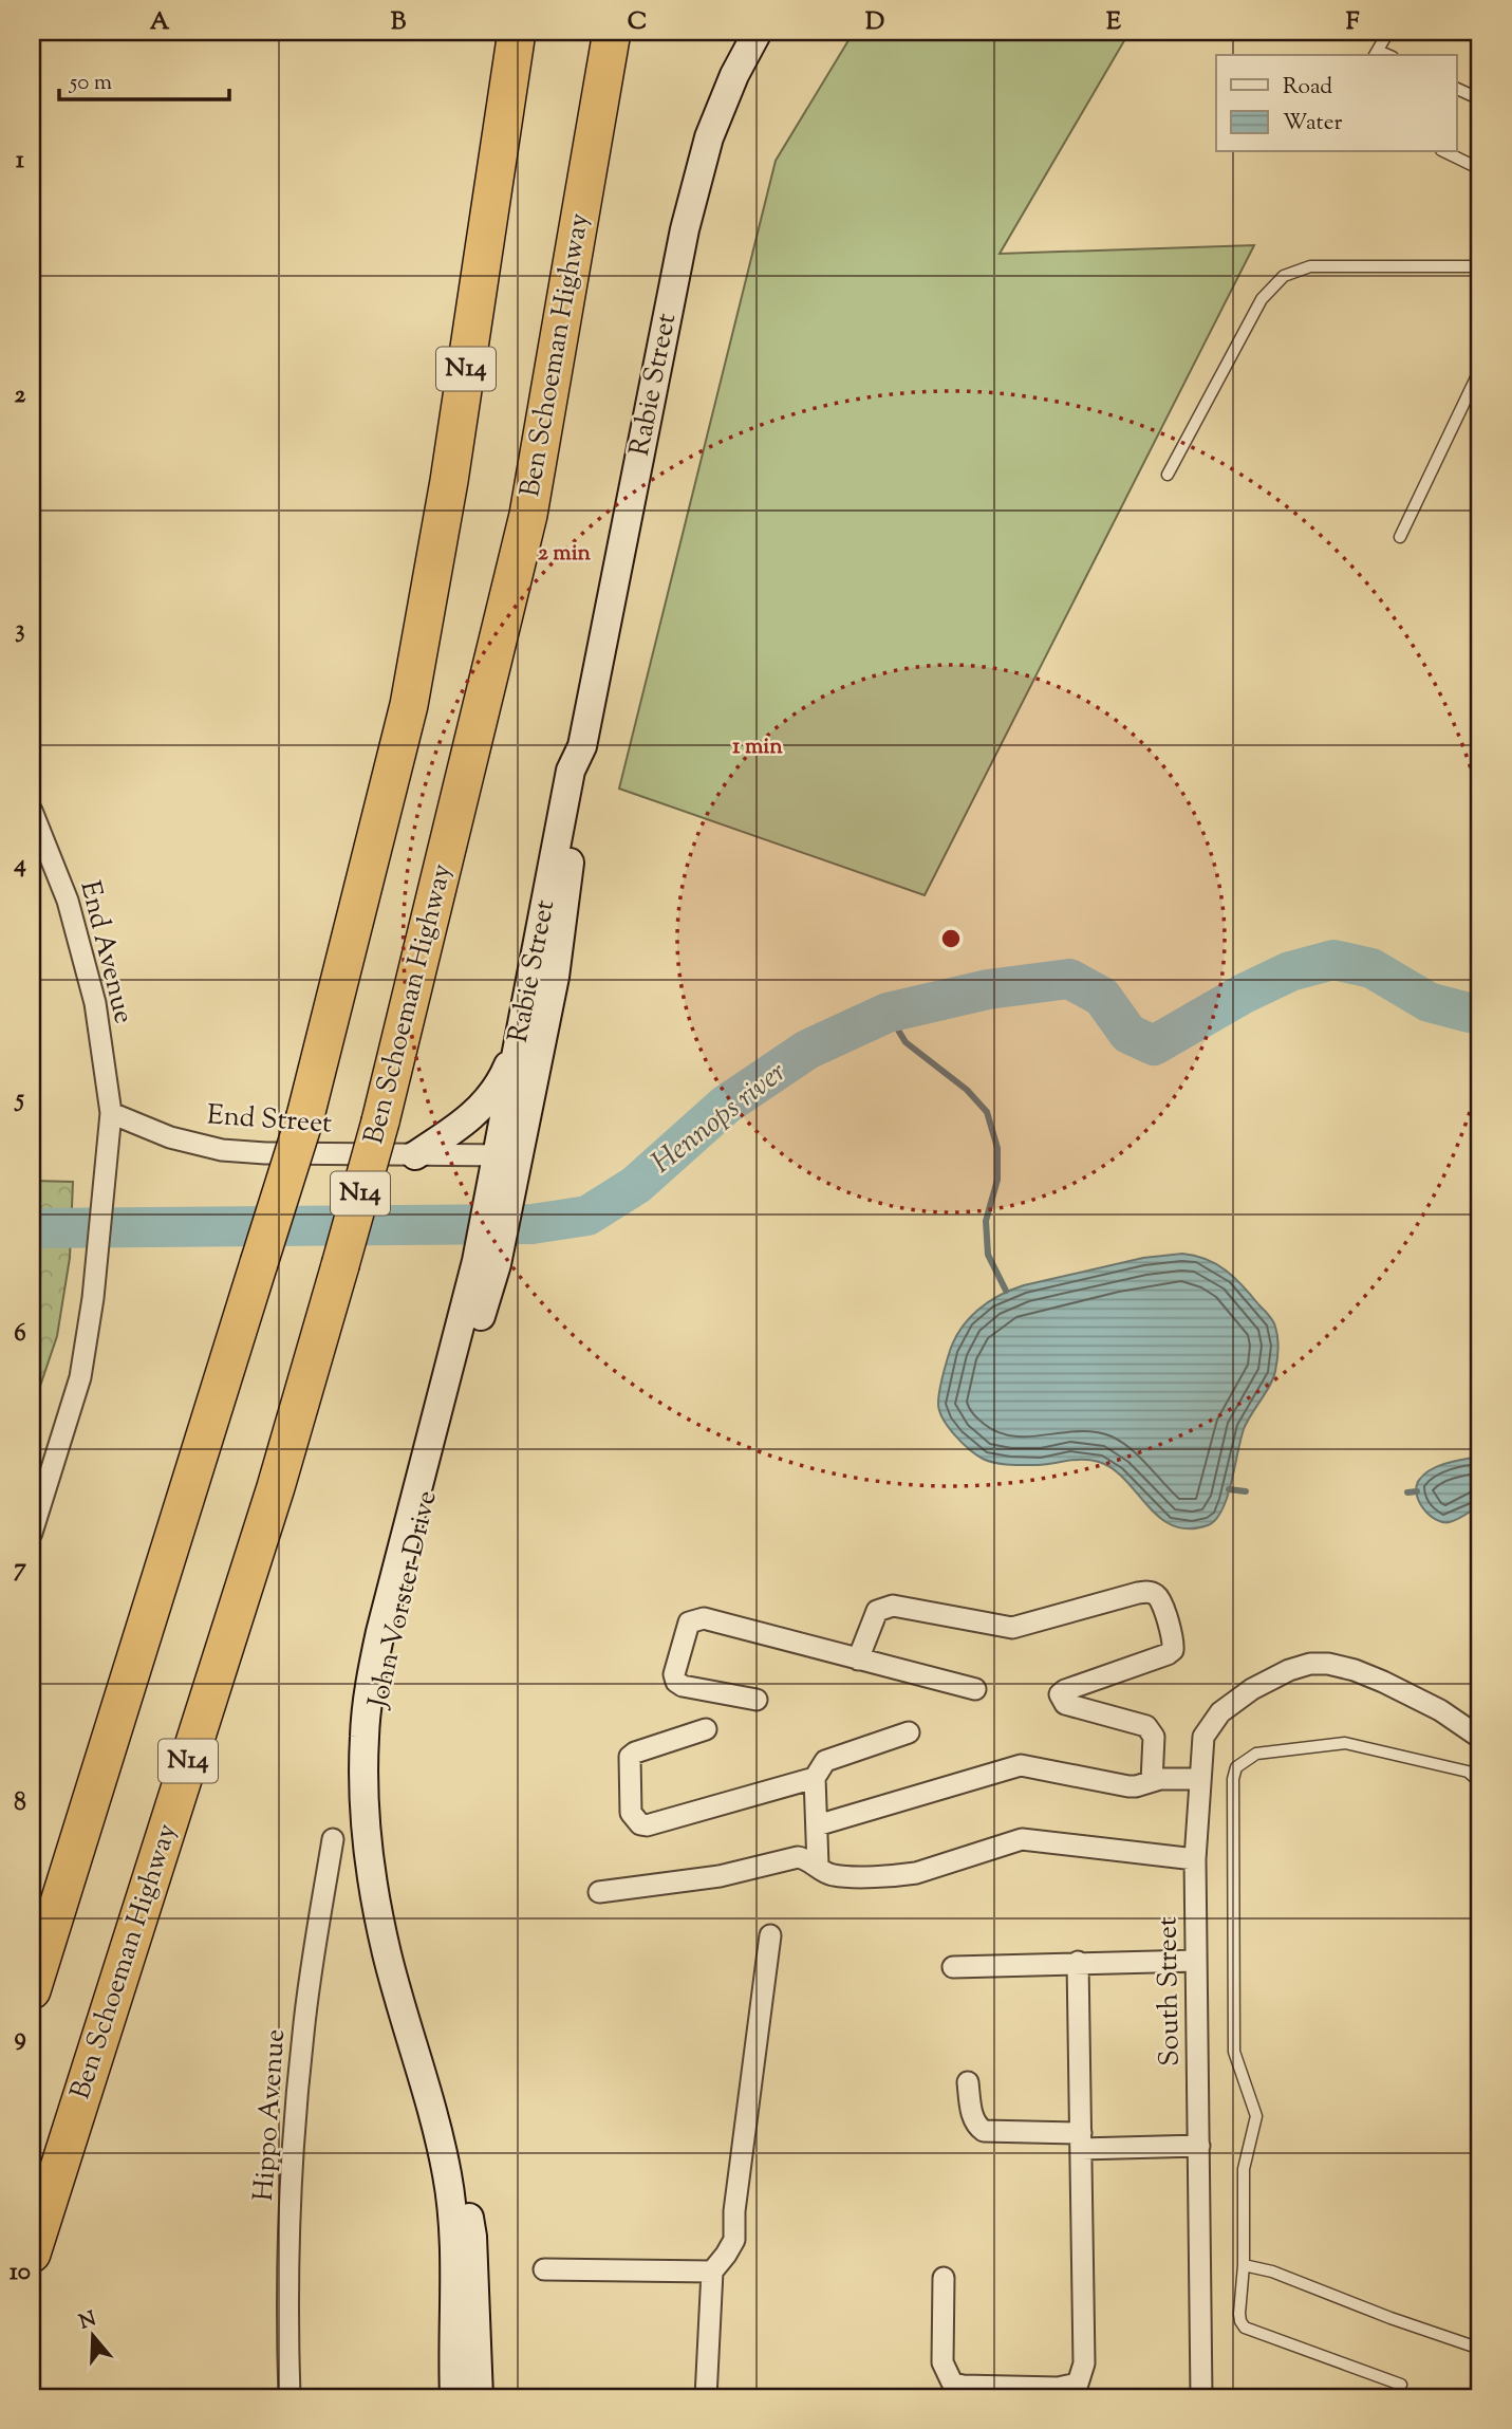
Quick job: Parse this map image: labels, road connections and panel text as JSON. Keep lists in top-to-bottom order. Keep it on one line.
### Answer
{"streets":{"highway":["Ben Schoeman Highway","N14"],"main road":["Rabie Street","John Vorster Drive"],"street":["End Avenue","End Street","South Street","Hippo Avenue"]},"crossings":[["Rabie Street","End Street"],["Rabie Street","John Vorster Drive"],["End Avenue","End Street"],["End Street","John Vorster Drive"]],"water":["Hennops river"],"legend":["Road","Water"],"scale_bar":"50 m","north":"top","grid":{"columns":["A","B","C","D","E","F"],"rows":["1","2","3","4","5","6","7","8","9","10"]},"rings":["2 min","1 min"]}
